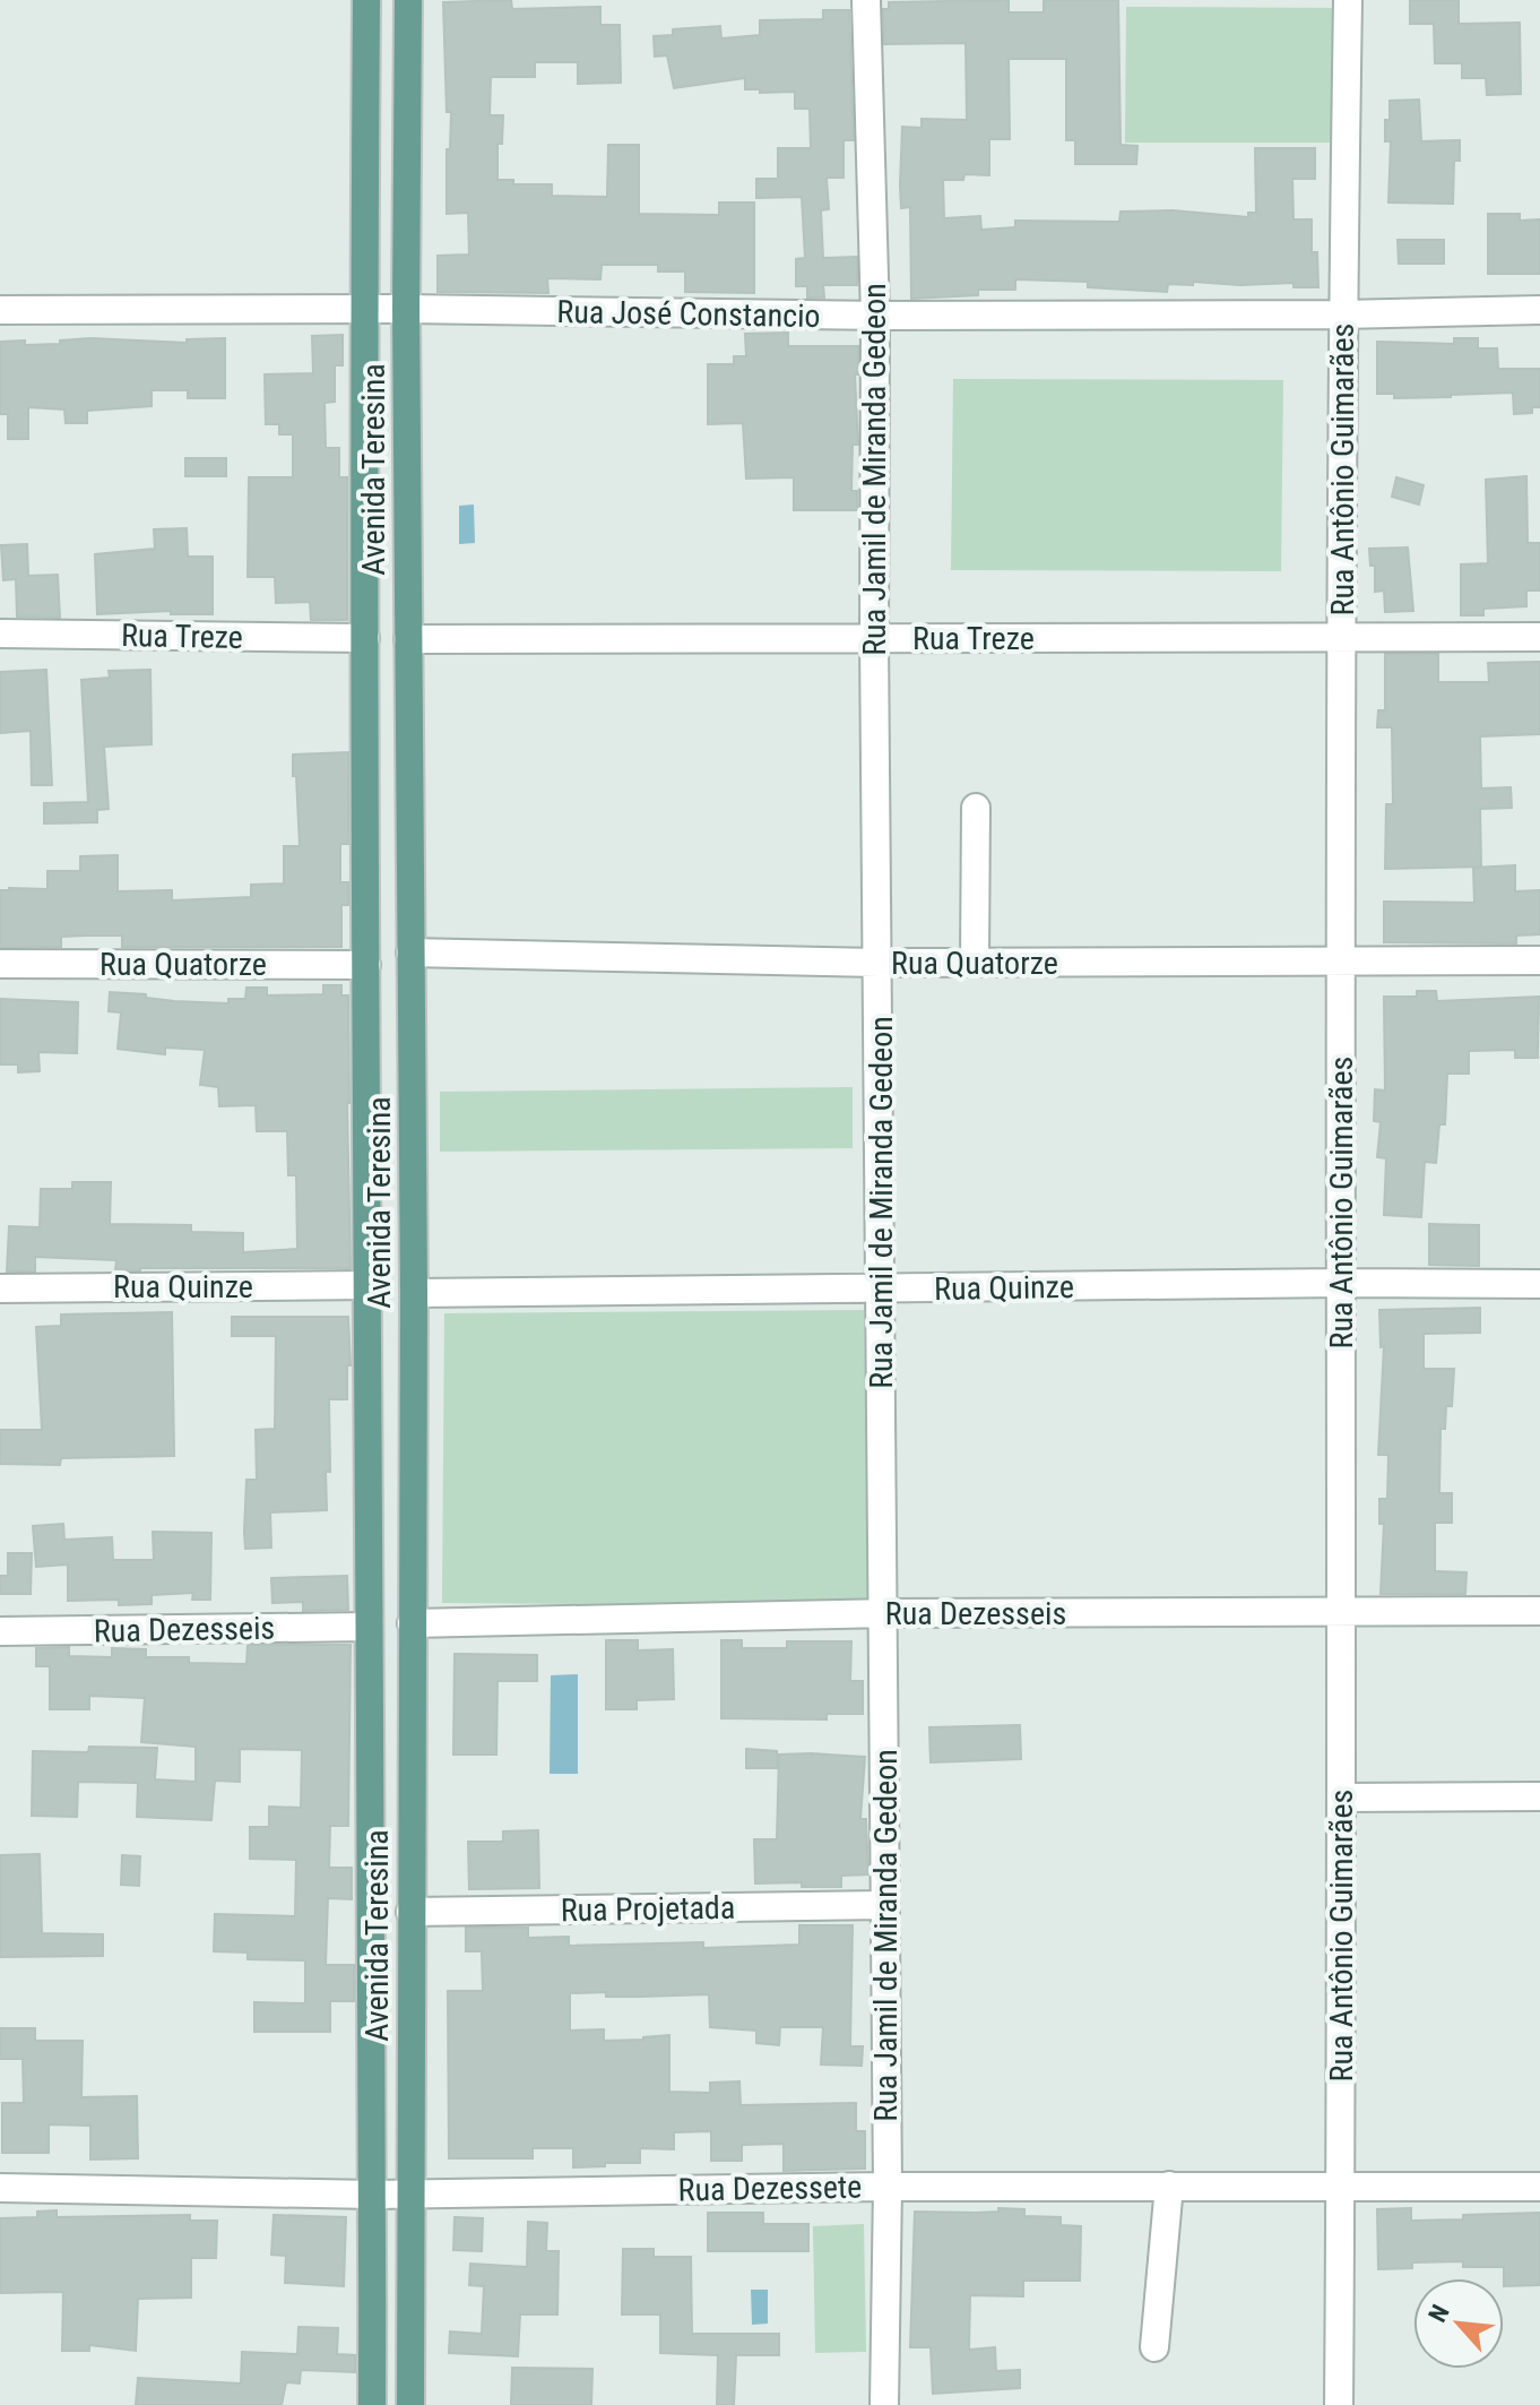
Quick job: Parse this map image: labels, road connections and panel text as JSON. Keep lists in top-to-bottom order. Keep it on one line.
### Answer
{"streets":{"main road":["Avenida Teresina"],"street":["Rua José Constancio","Rua Jamil de Miranda Gedeon","Rua Antônio Guimarães","Rua Treze","Rua Quatorze","Rua Quinze","Rua Dezesseis","Rua Projetada","Rua Dezessete"]},"crossings":[["Rua José Constancio","Avenida Teresina"],["Rua José Constancio","Rua Jamil de Miranda Gedeon"],["Rua José Constancio","Rua Antônio Guimarães"],["Avenida Teresina","Rua Treze"],["Avenida Teresina","Rua Quatorze"],["Avenida Teresina","Rua Quinze"],["Avenida Teresina","Rua Dezesseis"],["Avenida Teresina","Rua Projetada"],["Avenida Teresina","Rua Dezessete"],["Rua Jamil de Miranda Gedeon","Rua Treze"],["Rua Jamil de Miranda Gedeon","Rua Quatorze"],["Rua Jamil de Miranda Gedeon","Rua Quinze"],["Rua Jamil de Miranda Gedeon","Rua Dezesseis"],["Rua Jamil de Miranda Gedeon","Rua Projetada"],["Rua Jamil de Miranda Gedeon","Rua Dezessete"],["Rua Antônio Guimarães","Rua Treze"],["Rua Antônio Guimarães","Rua Quatorze"],["Rua Antônio Guimarães","Rua Quinze"],["Rua Antônio Guimarães","Rua Dezesseis"],["Rua Antônio Guimarães","Rua Dezessete"]],"north":"top left"}
